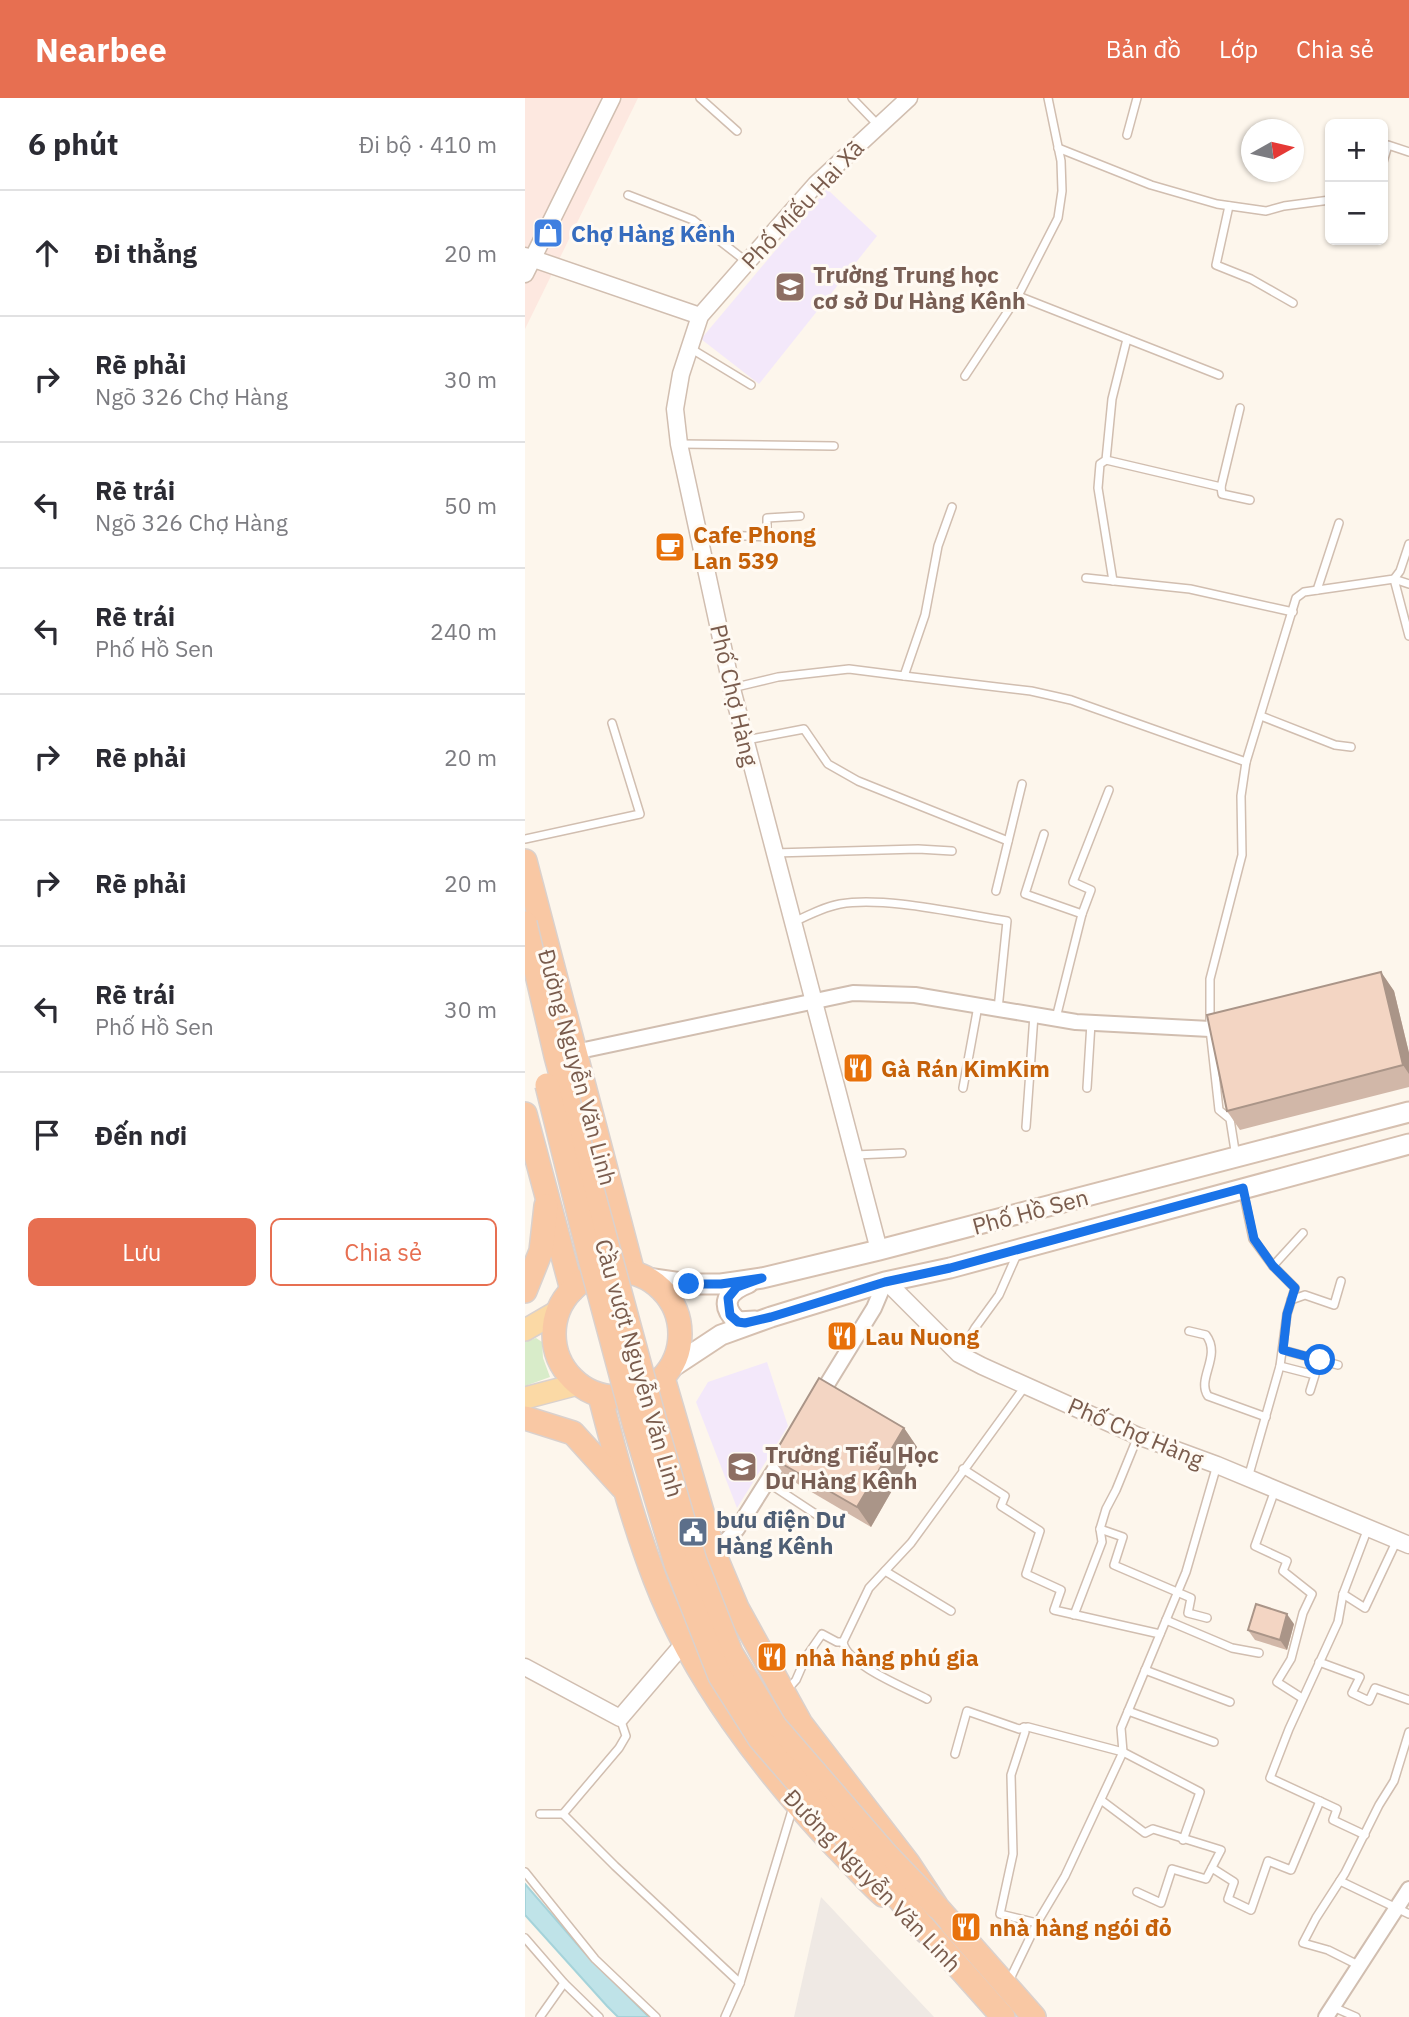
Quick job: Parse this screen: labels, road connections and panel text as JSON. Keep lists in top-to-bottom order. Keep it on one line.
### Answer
{"streets":{"highway":["Đường Nguyễn Văn Linh","Cầu vượt Nguyễn Văn Linh"],"main road":["Phố Hồ Sen"],"street":["Phố Miếu Hai Xã","Phố Chợ Hàng"]},"crossings":[["Phố Miếu Hai Xã","Phố Chợ Hàng"],["Phố Chợ Hàng","Phố Hồ Sen"],["Đường Nguyễn Văn Linh","Phố Hồ Sen"],["Đường Nguyễn Văn Linh","Cầu vượt Nguyễn Văn Linh"]],"places":{"shop":["Chợ Hàng Kênh"],"school or university":["Trường Trung học cơ sở Dư Hàng Kênh","Trường Tiểu Học Dư Hàng Kênh"],"cafe":["Cafe Phong Lan 539"],"restaurant":["Gà Rán KimKim","Lau Nuong","nhà hàng phú gia","nhà hàng ngói đỏ"],"public building":["bưu điện Dư Hàng Kênh"]},"north":"right","page":{"header":"Nearbee","nav":["Bản đồ","Lớp","Chia sẻ"],"heading":["6 phút","Đi bộ · 410 m"],"map_buttons":["+","−"],"list":[["Đi thẳng","20 m"],["Rẽ phải","Ngõ 326 Chợ Hàng","30 m"],["Rẽ trái","Ngõ 326 Chợ Hàng","50 m"],["Rẽ trái","Phố Hồ Sen","240 m"],["Rẽ phải","20 m"],["Rẽ phải","20 m"],["Rẽ trái","Phố Hồ Sen","30 m"],"Đến nơi"],"buttons":["Lưu","Chia sẻ"]}}
